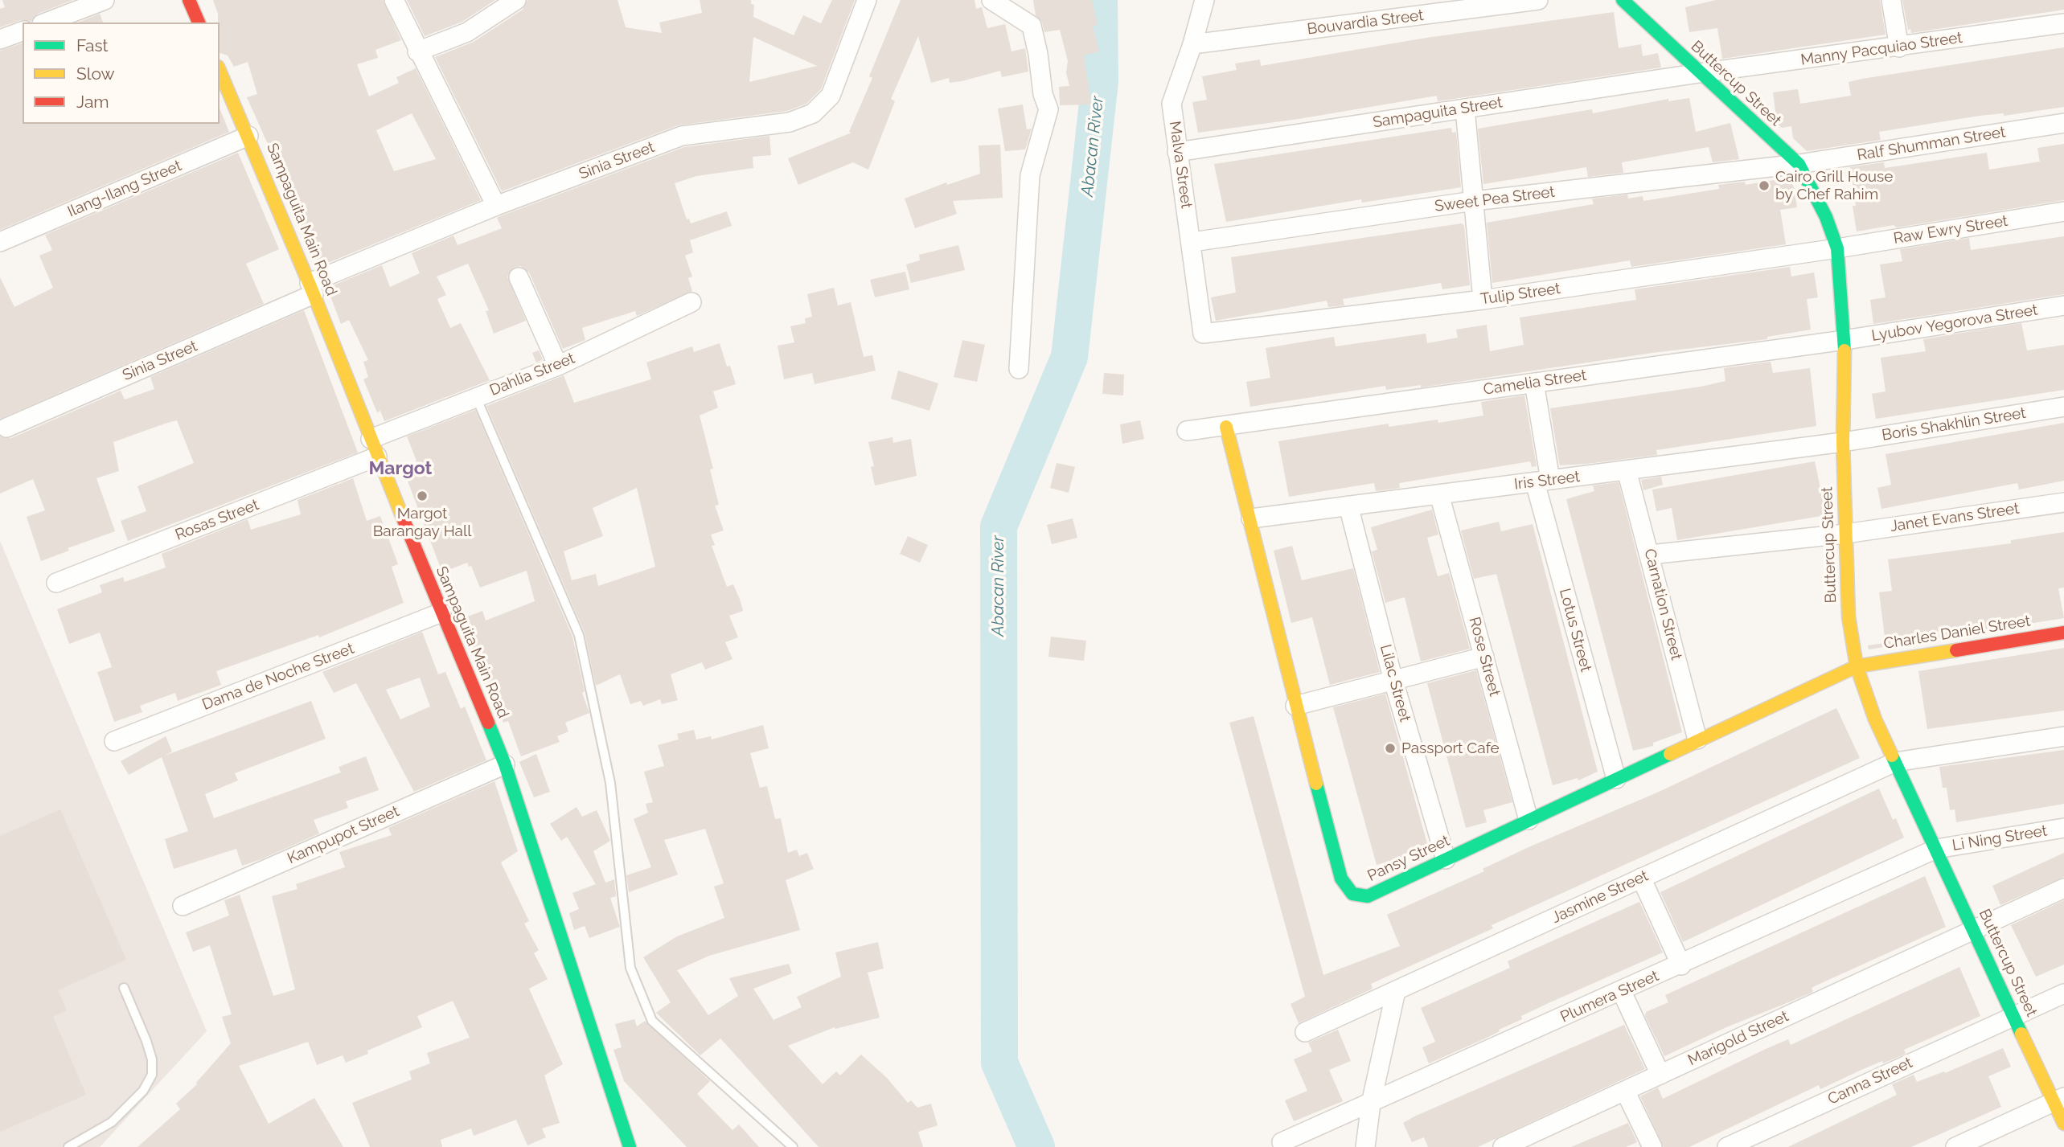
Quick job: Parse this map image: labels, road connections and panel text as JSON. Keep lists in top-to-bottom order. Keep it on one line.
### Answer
{"streets":{"street":["Bouvardia Street","Manny Pacquiao Street","Buttercup Street","Sampaguita Street","Ralf Shumman Street","Sinia Street","Malva Street","Ilang-Ilang Street","Sweet Pea Street","Sampaguita Main Road","Raw Ewry Street","Tulip Street","Lyubov Yegorova Street","Dahlia Street","Camelia Street","Boris Shakhlin Street","Iris Street","Janet Evans Street","Rosas Street","Carnation Street","Lotus Street","Charles Daniel Street","Rose Street","Dama de Noche Street","Lilac Street","Kampupot Street","Li Ning Street","Pansy Street","Jasmine Street","Plumera Street","Marigold Street","Canna Street"]},"crossings":[["Bouvardia Street","Malva Street"],["Manny Pacquiao Street","Buttercup Street"],["Manny Pacquiao Street","Sampaguita Street"],["Buttercup Street","Sampaguita Street"],["Buttercup Street","Ralf Shumman Street"],["Buttercup Street","Sweet Pea Street"],["Buttercup Street","Raw Ewry Street"],["Buttercup Street","Tulip Street"],["Buttercup Street","Lyubov Yegorova Street"],["Buttercup Street","Camelia Street"],["Buttercup Street","Boris Shakhlin Street"],["Buttercup Street","Iris Street"],["Buttercup Street","Janet Evans Street"],["Buttercup Street","Charles Daniel Street"],["Buttercup Street","Li Ning Street"],["Buttercup Street","Pansy Street"],["Buttercup Street","Jasmine Street"],["Buttercup Street","Plumera Street"],["Buttercup Street","Marigold Street"],["Buttercup Street","Canna Street"],["Sampaguita Street","Malva Street"],["Ralf Shumman Street","Sweet Pea Street"],["Sinia Street","Sampaguita Main Road"],["Malva Street","Sweet Pea Street"],["Malva Street","Tulip Street"],["Ilang-Ilang Street","Sampaguita Main Road"],["Sampaguita Main Road","Dahlia Street"],["Sampaguita Main Road","Rosas Street"],["Sampaguita Main Road","Dama de Noche Street"],["Sampaguita Main Road","Kampupot Street"],["Raw Ewry Street","Tulip Street"],["Lyubov Yegorova Street","Camelia Street"],["Camelia Street","Lotus Street"],["Camelia Street","Pansy Street"],["Boris Shakhlin Street","Iris Street"],["Iris Street","Carnation Street"],["Iris Street","Lotus Street"],["Iris Street","Rose Street"],["Iris Street","Lilac Street"],["Iris Street","Pansy Street"],["Janet Evans Street","Carnation Street"],["Carnation Street","Pansy Street"],["Lotus Street","Pansy Street"],["Charles Daniel Street","Pansy Street"],["Rose Street","Pansy Street"],["Lilac Street","Pansy Street"],["Li Ning Street","Plumera Street"]],"districts":["Margot"],"water":["Abacan River"],"places":["Cairo Grill House by Chef Rahim","Margot Barangay Hall","Passport Cafe"],"legend":["Fast","Slow","Jam"]}
